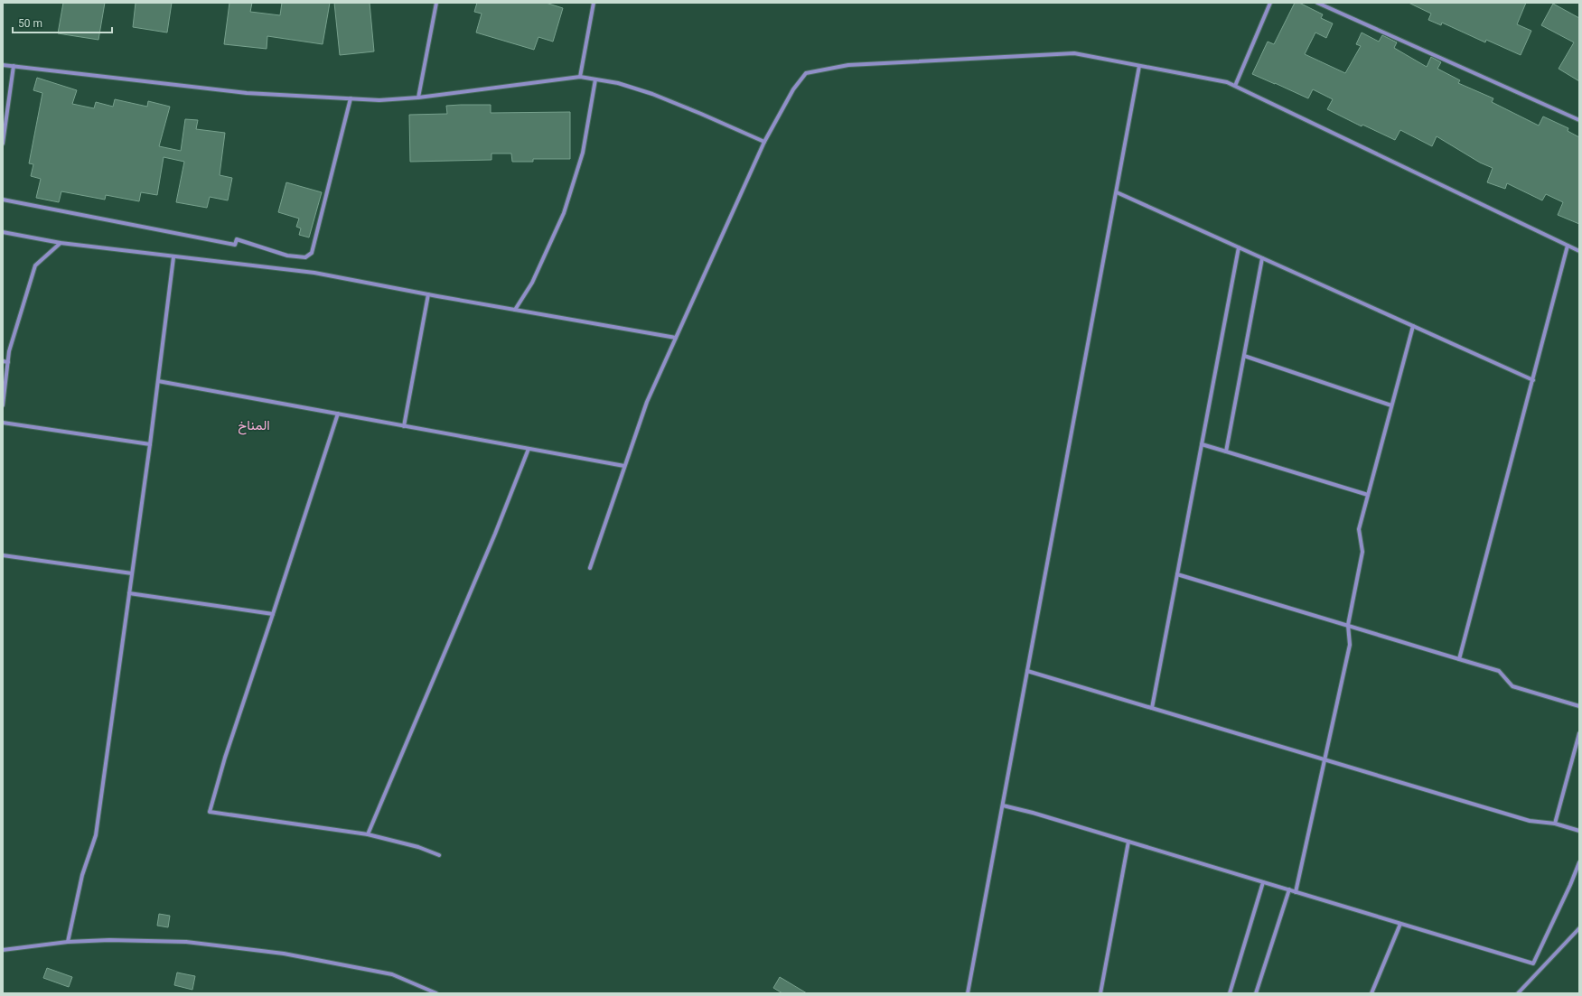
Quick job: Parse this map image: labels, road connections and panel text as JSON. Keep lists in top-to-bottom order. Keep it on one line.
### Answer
{"districts":["المناخ"],"scale_bar":"50 m"}
